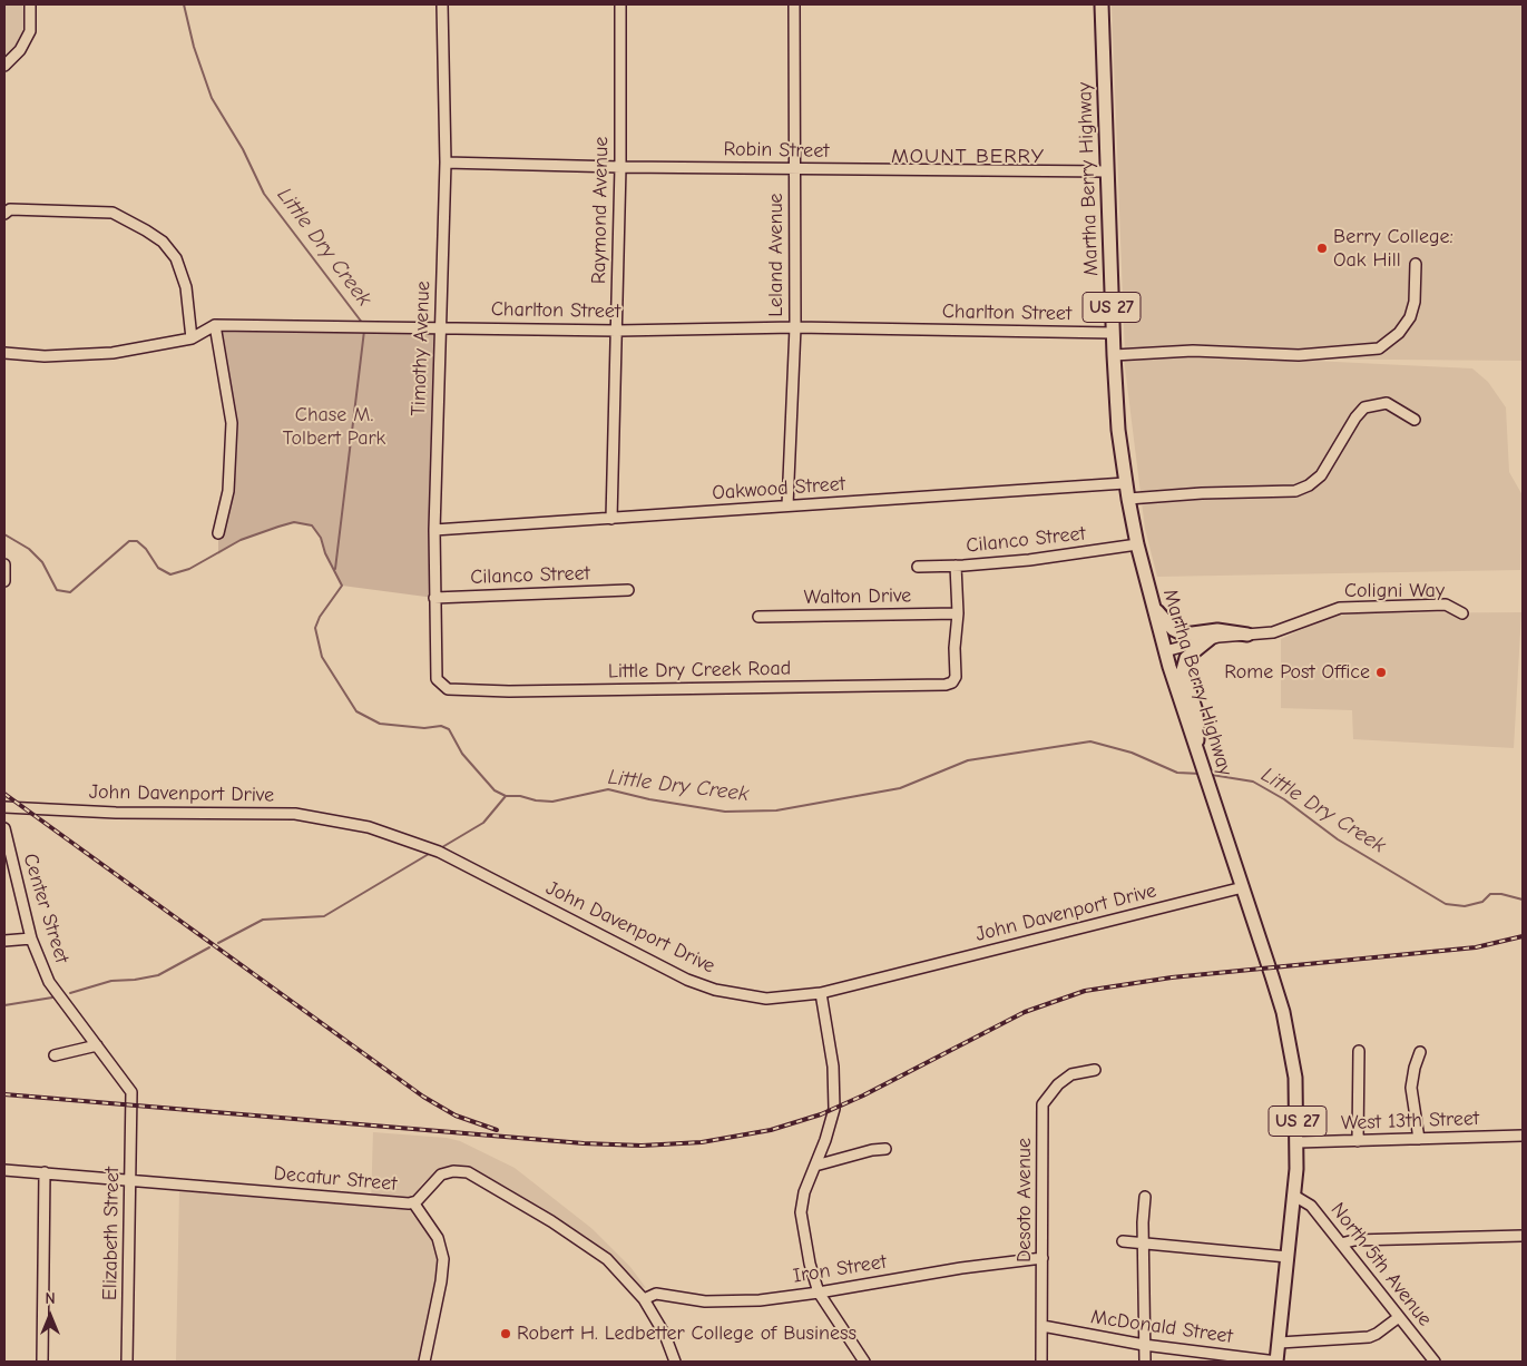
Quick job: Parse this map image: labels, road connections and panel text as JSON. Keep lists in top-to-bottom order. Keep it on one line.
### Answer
{"streets":{"main road":["Martha Berry Highway","US 27"],"street":["Robin Street","Raymond Avenue","Leland Avenue","Charlton Street","Timothy Avenue","Oakwood Street","Cilanco Street","Coligni Way","Walton Drive","Little Dry Creek Road","John Davenport Drive","Center Street","West 13th Street","Decatur Street","Desoto Avenue","Elizabeth Street","North 5th Avenue","Iron Street","McDonald Street"]},"crossings":[["Robin Street","Martha Berry Highway"],["Robin Street","Raymond Avenue"],["Robin Street","Leland Avenue"],["Robin Street","Timothy Avenue"],["Martha Berry Highway","Charlton Street"],["Martha Berry Highway","Oakwood Street"],["Martha Berry Highway","Cilanco Street"],["Martha Berry Highway","Coligni Way"],["Martha Berry Highway","John Davenport Drive"],["Martha Berry Highway","West 13th Street"],["Martha Berry Highway","North 5th Avenue"],["Martha Berry Highway","McDonald Street"],["Raymond Avenue","Charlton Street"],["Raymond Avenue","Oakwood Street"],["Leland Avenue","Charlton Street"],["Leland Avenue","Oakwood Street"],["Charlton Street","Timothy Avenue"],["Timothy Avenue","Oakwood Street"],["Timothy Avenue","Cilanco Street"],["Timothy Avenue","Little Dry Creek Road"],["Walton Drive","Little Dry Creek Road"],["Center Street","Elizabeth Street"],["Decatur Street","Elizabeth Street"],["Decatur Street","Iron Street"],["Desoto Avenue","Iron Street"],["Desoto Avenue","McDonald Street"]],"districts":["MOUNT BERRY"],"water":["Little Dry Creek"],"parks":["Chase M. Tolbert Park"],"places":["Berry College: Oak Hill","Rome Post Office","Robert H. Ledbetter College of Business"],"north":"top"}
